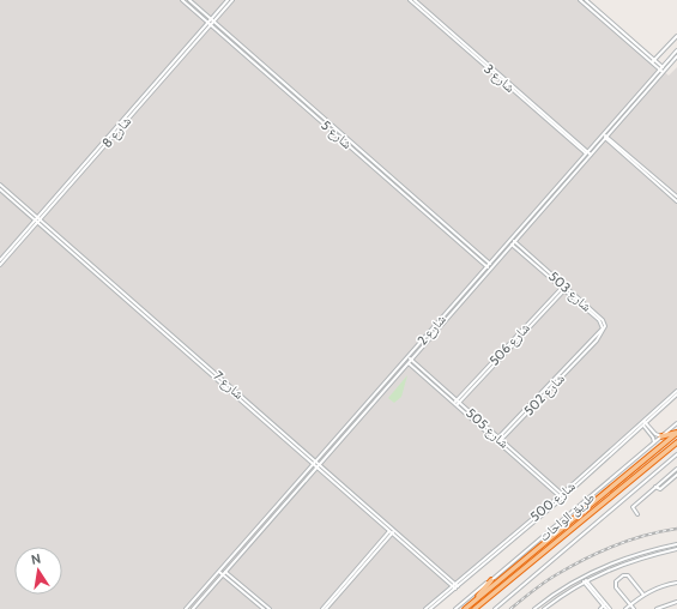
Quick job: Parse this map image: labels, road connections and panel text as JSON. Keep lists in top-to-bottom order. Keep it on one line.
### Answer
{"streets":{"highway":["طريق الواحات"],"street":["شارع 3","شارع 8","شارع 5","شارع 503","شارع 2","شارع 506","شارع 7","شارع 502","شارع 505","شارع 500"]},"crossings":[["شارع 3","شارع 2"],["شارع 8","شارع 5"],["شارع 8","شارع 7"],["شارع 5","شارع 2"],["شارع 503","شارع 2"],["شارع 503","شارع 506"],["شارع 503","شارع 502"],["شارع 2","شارع 7"],["شارع 2","شارع 505"],["شارع 506","شارع 505"],["شارع 7","شارع 500"],["شارع 502","شارع 505"],["شارع 505","شارع 500"]],"north":"top"}
